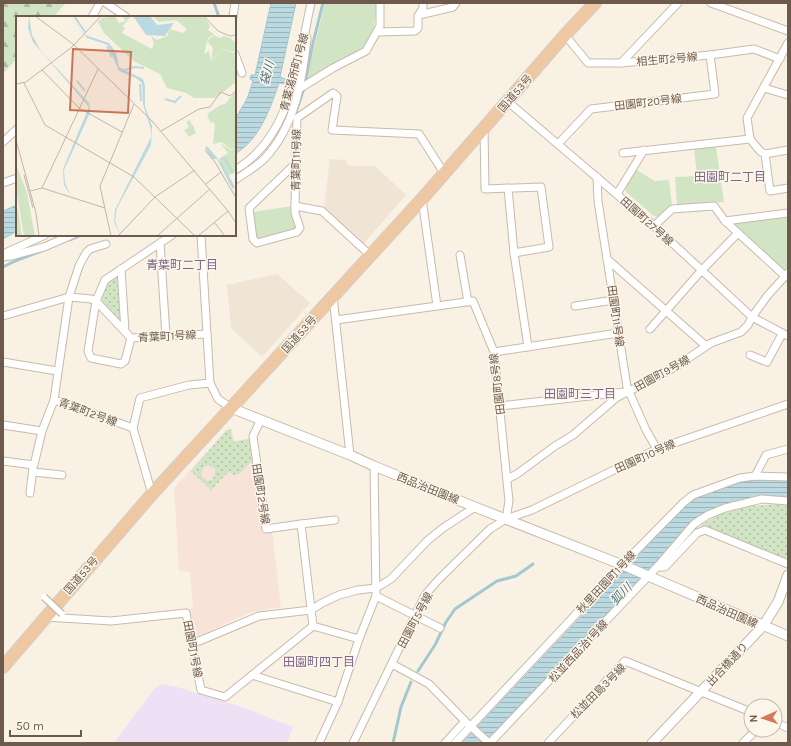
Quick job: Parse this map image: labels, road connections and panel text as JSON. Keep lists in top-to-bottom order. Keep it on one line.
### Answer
{"streets":{"highway":["国道53号"],"street":["相生町2号線","青葉湯所町1号線","田園町20号線","青葉町11号線","田園町27号線","田園町11号線","青葉町1号線","田園町9号線","田園町8号線","青葉町2号線","田園町10号線","西品治田園線","田園町2号線","秋里田園町1号線","田園町5号線","田園町1号線","松並西品治1号線","出合橋通り","松並田島3号線"]},"crossings":[["相生町2号線","国道53号"],["相生町2号線","田園町20号線"],["国道53号","青葉町11号線"],["国道53号","田園町27号線"],["国道53号","西品治田園線"],["国道53号","田園町1号線"],["田園町20号線","田園町27号線"],["田園町27号線","田園町11号線"],["田園町27号線","田園町9号線"],["田園町11号線","田園町9号線"],["田園町11号線","田園町10号線"],["田園町9号線","田園町8号線"],["田園町8号線","田園町10号線"],["田園町8号線","西品治田園線"],["田園町8号線","田園町5号線"],["田園町10号線","西品治田園線"],["田園町10号線","田園町5号線"],["西品治田園線","田園町2号線"],["西品治田園線","秋里田園町1号線"],["西品治田園線","田園町5号線"],["西品治田園線","松並西品治1号線"],["西品治田園線","出合橋通り"],["出合橋通り","松並田島3号線"]],"districts":["田園町二丁目","青葉町二丁目","田園町三丁目","田園町四丁目"],"water":["袋川","狐川"],"scale_bar":"50 m","north":"left"}
